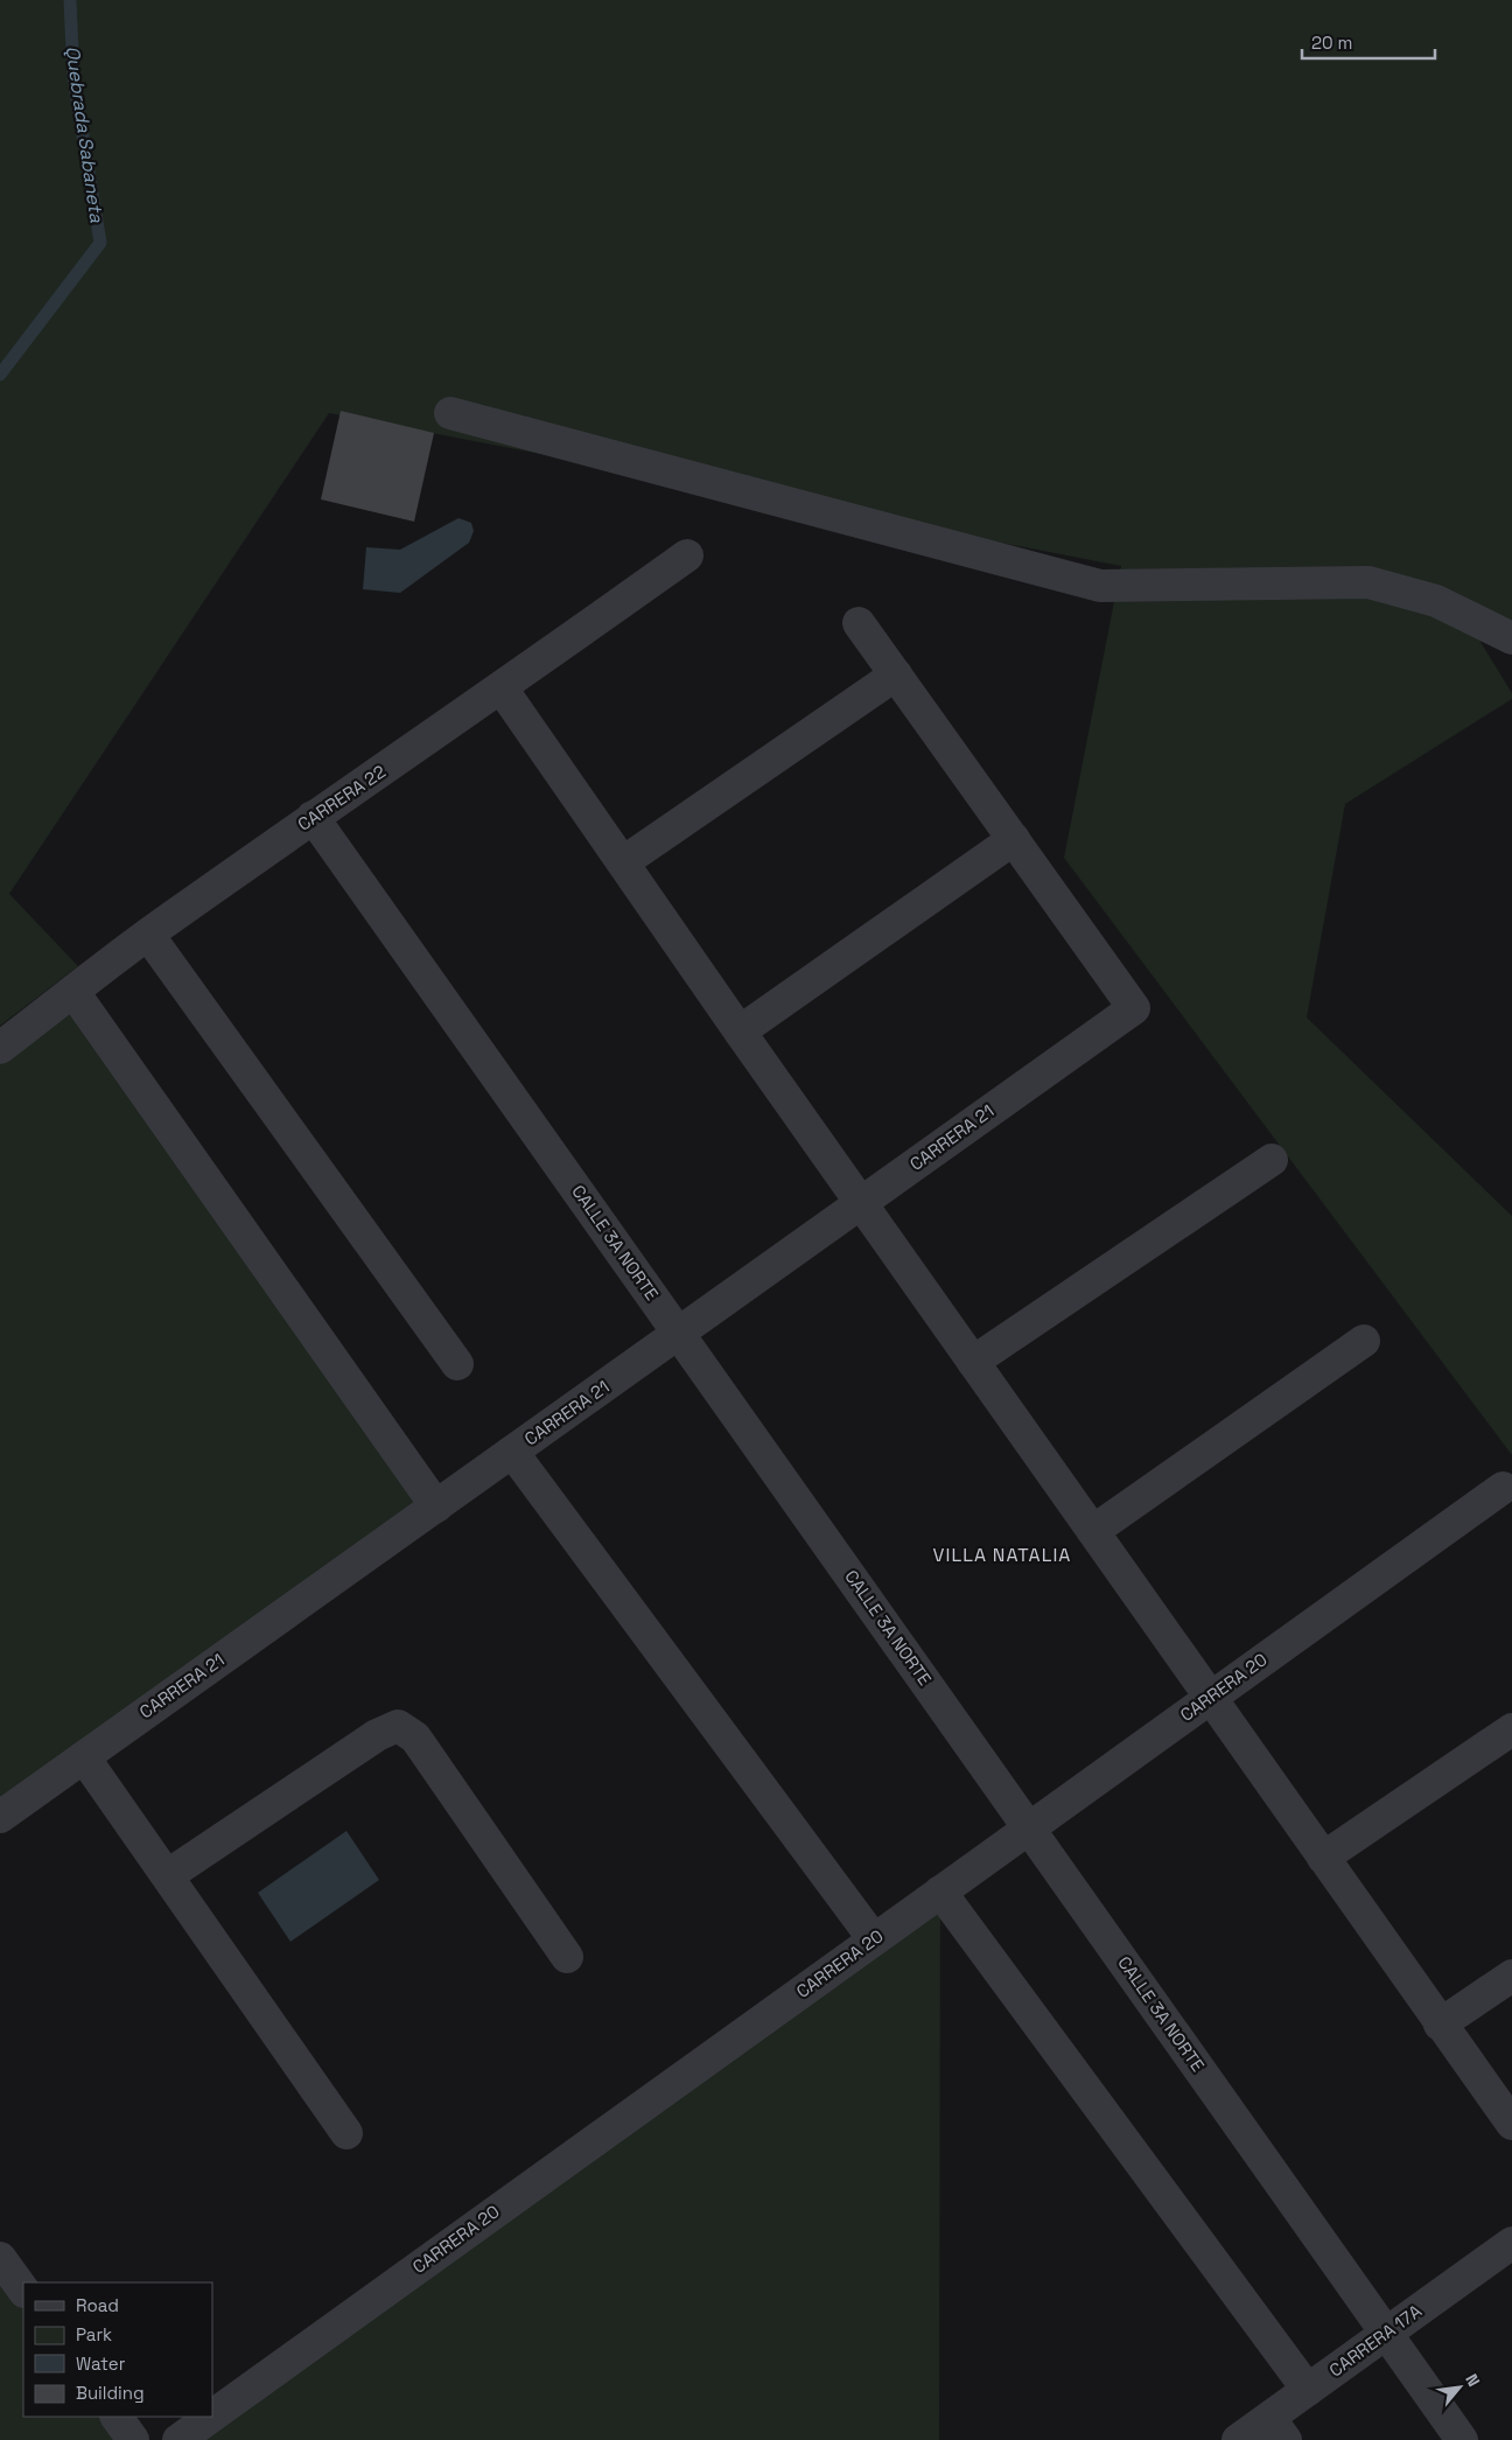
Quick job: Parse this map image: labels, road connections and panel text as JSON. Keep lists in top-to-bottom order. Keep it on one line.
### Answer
{"streets":{"street":["CARRERA 22","CARRERA 21","CALLE 3A NORTE","CARRERA 20","CARRERA 17A"]},"crossings":[["CARRERA 22","CALLE 3A NORTE"],["CARRERA 21","CALLE 3A NORTE"],["CALLE 3A NORTE","CARRERA 20"],["CALLE 3A NORTE","CARRERA 17A"]],"districts":["VILLA NATALIA"],"water":["Quebrada Sabaneta"],"legend":["Road","Park","Water","Building"],"scale_bar":"20 m","north":"top right"}
